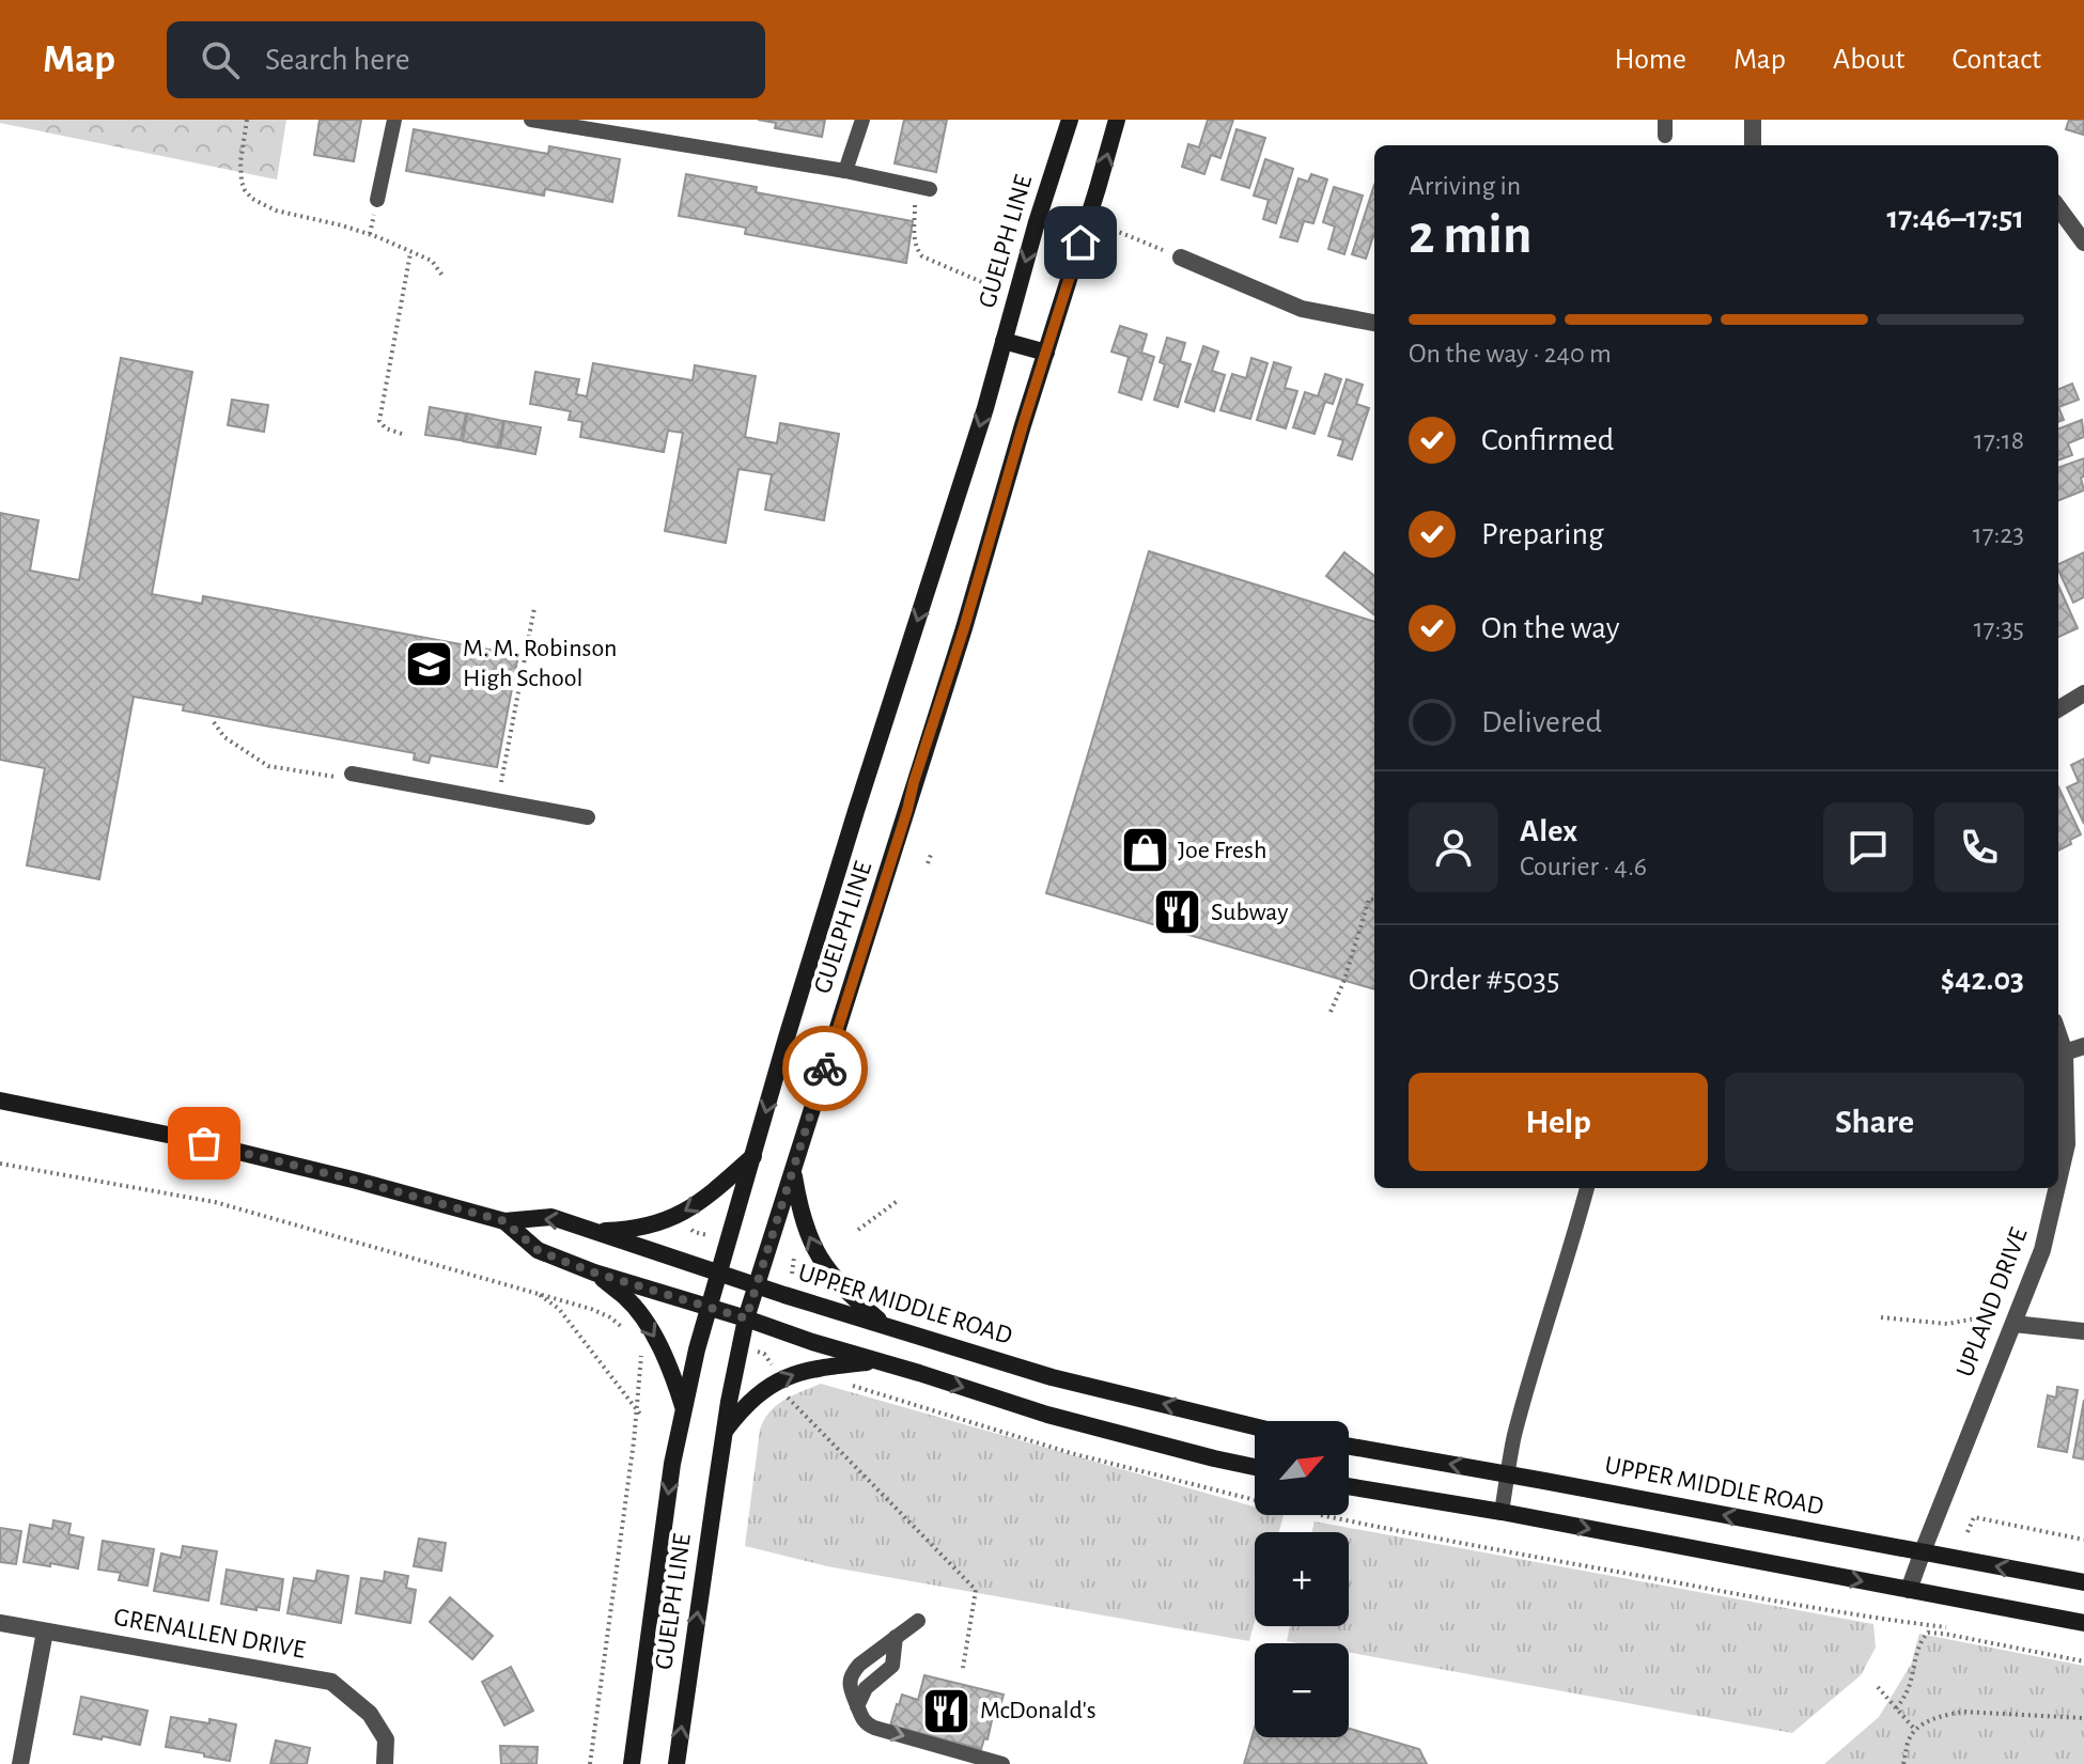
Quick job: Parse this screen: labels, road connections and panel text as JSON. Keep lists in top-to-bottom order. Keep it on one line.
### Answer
{"streets":{"main road":["GUELPH LINE","UPPER MIDDLE ROAD"],"street":["UPLAND DRIVE","GRENALLEN DRIVE"]},"crossings":[["GUELPH LINE","UPPER MIDDLE ROAD"],["UPLAND DRIVE","UPPER MIDDLE ROAD"]],"places":{"school or university":["M. M. Robinson High School"],"shop":["Joe Fresh"],"restaurant":["Subway","McDonald's"]},"north":"top right","page":{"header":"Map","search":"Search here","nav":["Home","Map","About","Contact"],"heading":["2 min","Arriving in","17:46–17:51"],"panel":["Alex","Courier · 4.6","Order #5035","$42.03"],"bar":"On the way · 240 m","list":[["Confirmed","17:18"],["Preparing","17:23"],["On the way","17:35"],"Delivered"],"buttons":["Help","Share"],"map_buttons":["+","−"]}}
